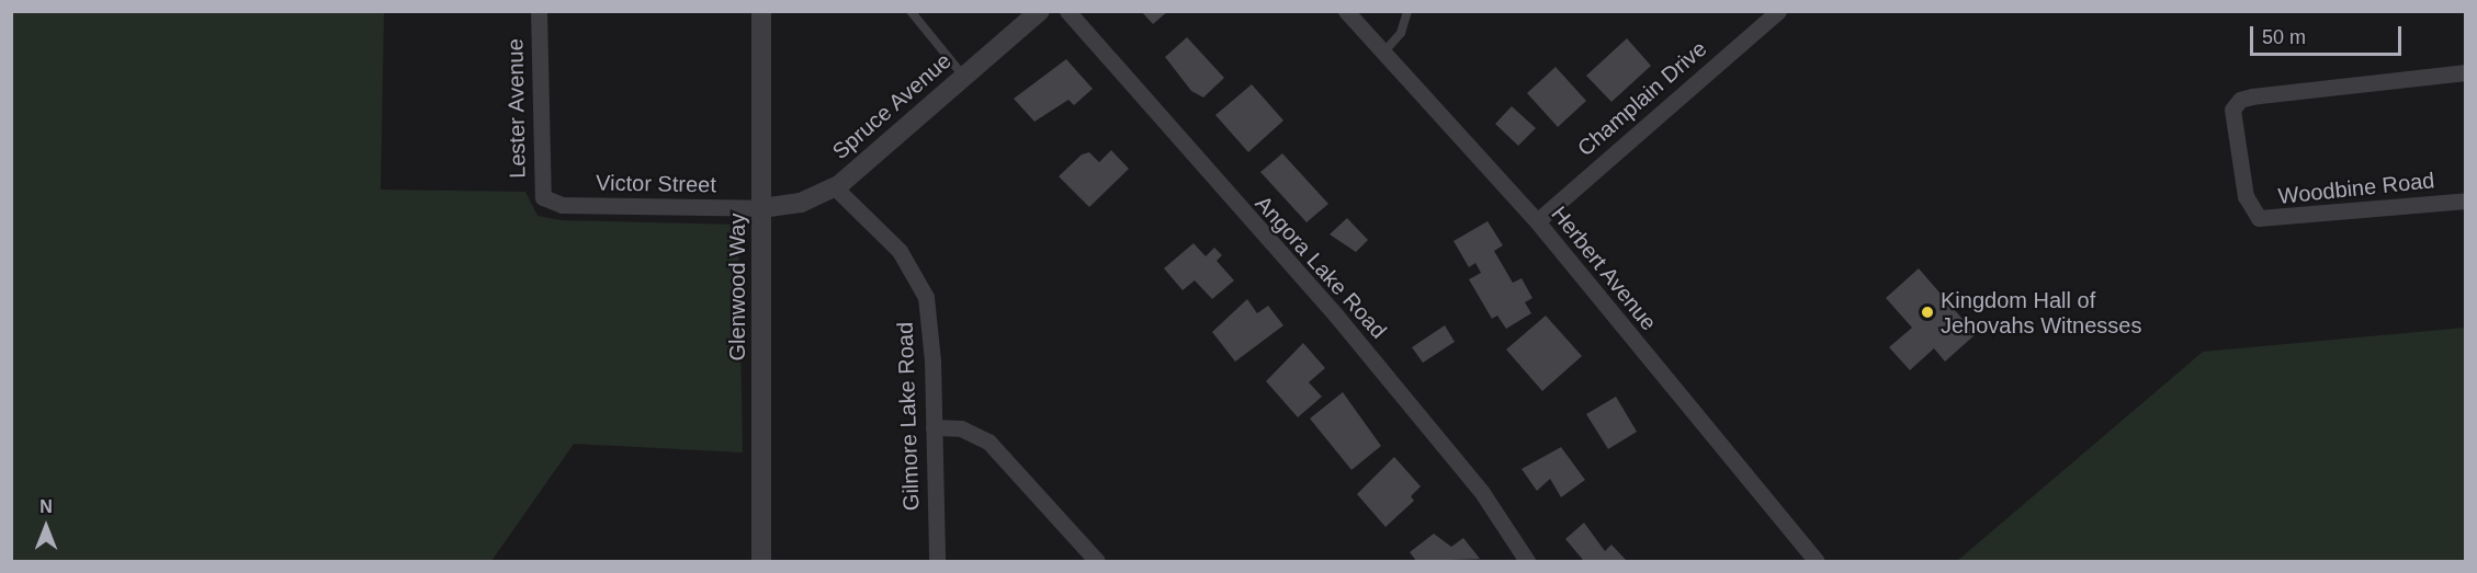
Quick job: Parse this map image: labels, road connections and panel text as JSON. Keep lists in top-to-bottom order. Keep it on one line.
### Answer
{"streets":{"street":["Champlain Drive","Spruce Avenue","Lester Avenue","Victor Street","Woodbine Road","Angora Lake Road","Herbert Avenue","Glenwood Way","Gilmore Lake Road"]},"crossings":[["Champlain Drive","Herbert Avenue"],["Spruce Avenue","Victor Street"],["Spruce Avenue","Glenwood Way"],["Spruce Avenue","Gilmore Lake Road"],["Lester Avenue","Victor Street"],["Victor Street","Glenwood Way"]],"places":["Kingdom Hall of Jehovahs Witnesses"],"scale_bar":"50 m","north":"top"}
